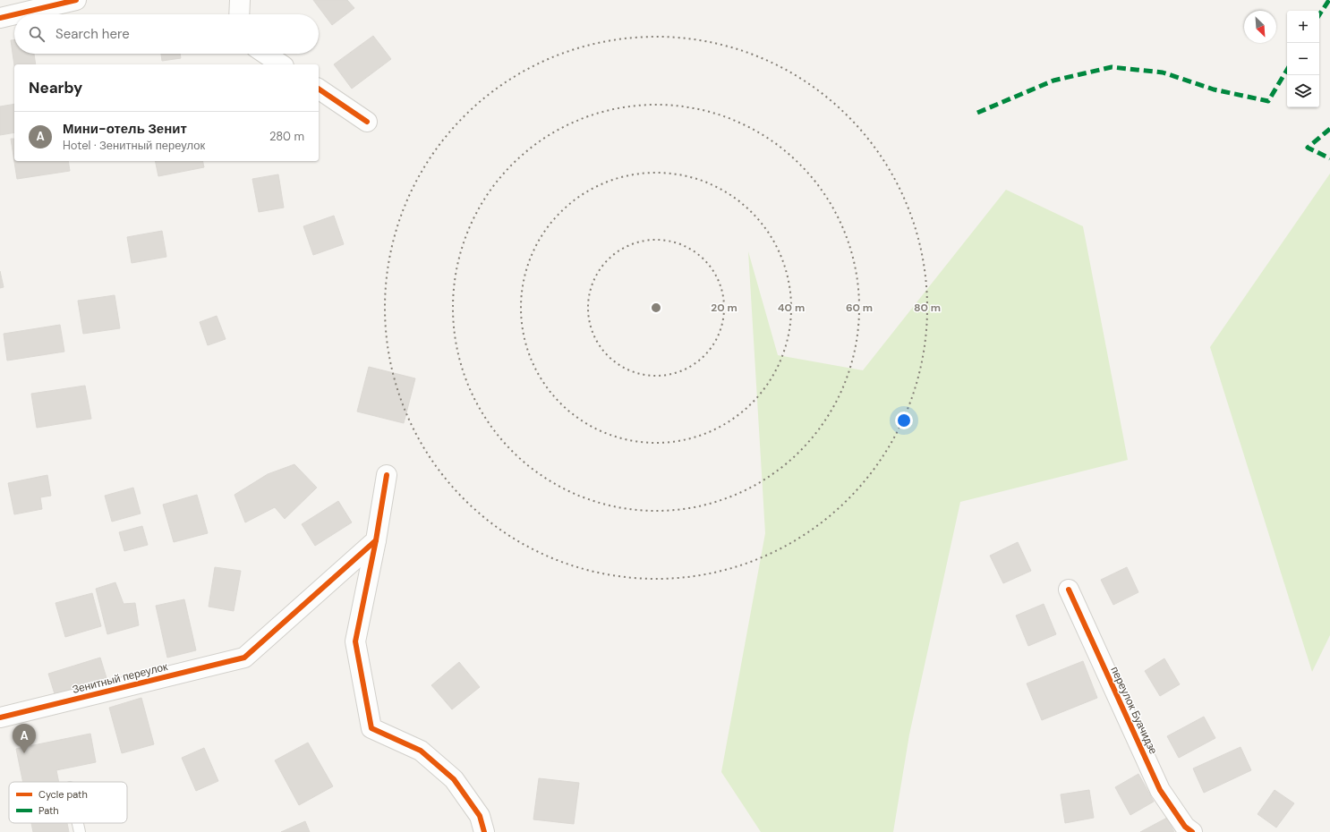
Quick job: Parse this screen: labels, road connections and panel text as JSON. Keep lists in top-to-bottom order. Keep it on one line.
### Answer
{"streets":{"street":["Зенитный переулок","переулок Буачидзе"]},"legend":["Cycle path","Path"],"north":"bottom right","page":{"map_buttons":["+","−"],"search":"Search here","heading":"Nearby","list":[{"mark":"A","name":"Мини-отель Зенит","note":"Hotel · Зенитный переулок","value":"280 m"}],"pins":"A"},"rings":["20 m","40 m","60 m","80 m"]}
